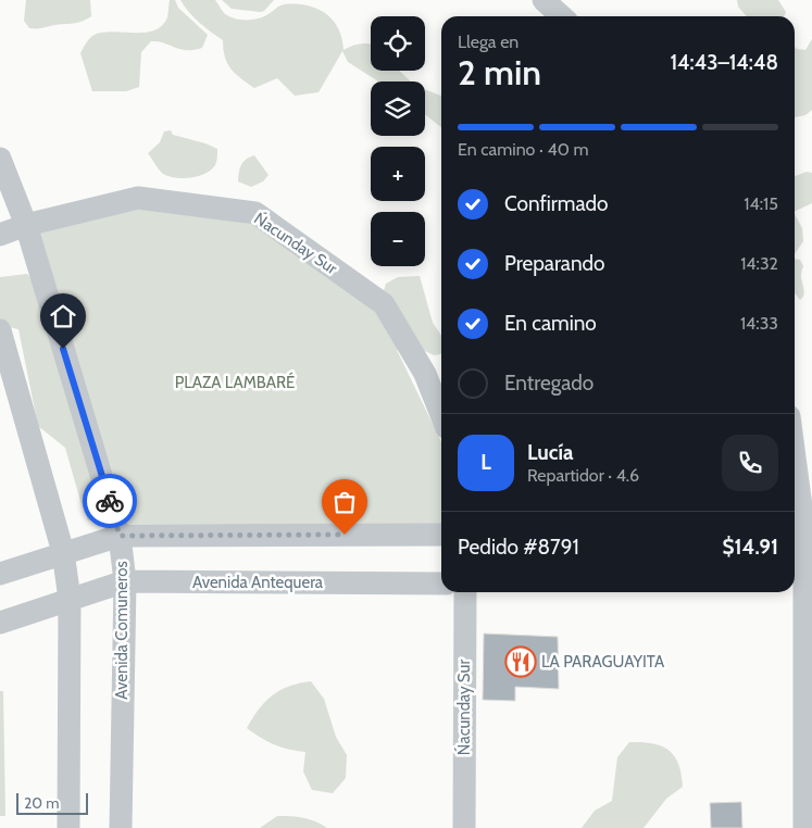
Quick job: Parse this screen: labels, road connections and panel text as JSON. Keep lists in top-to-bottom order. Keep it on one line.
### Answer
{"streets":{"street":["Ńacunday Sur","Avenida Antequera","Avenida Comuneros"]},"crossings":[["Ńacunday Sur","Avenida Comuneros"],["Avenida Antequera","Avenida Comuneros"]],"parks":["PLAZA LAMBARÉ"],"places":{"restaurant":["LA PARAGUAYITA"]},"scale_bar":"20 m","page":{"map_buttons":["+","−"],"heading":["2 min","Llega en","14:43–14:48"],"panel":["Lucía","Repartidor · 4.6","Pedido #8791","$14.91"],"bar":"En camino · 40 m","list":[["Confirmado","14:15"],["Preparando","14:32"],["En camino","14:33"],"Entregado"],"round":"L","scale":"20 m"}}
